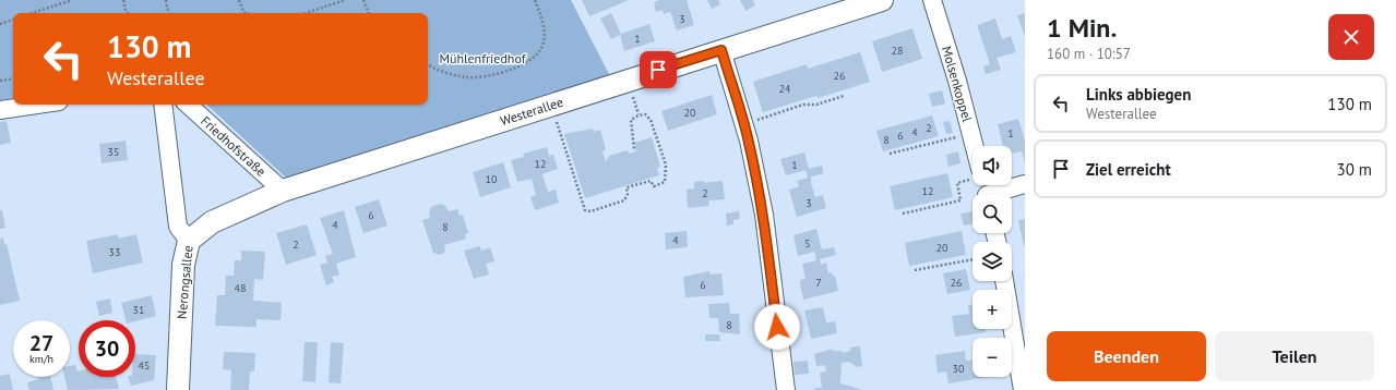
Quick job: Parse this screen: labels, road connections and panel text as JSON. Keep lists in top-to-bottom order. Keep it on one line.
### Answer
{"streets":{"street":["Molsenkoppel","Westerallee","Friedhofstraße","Nerongsallee"]},"crossings":[["Westerallee","Friedhofstraße"],["Westerallee","Nerongsallee"]],"parks":["Mühlenfriedhof"],"house_numbers":["3","1","28","26","24","20","2","4","1","6","8","35","12","1","10","12","2","3","6","4","8","4","5","2","20","33","7","26","6","48","31","8","45","30"],"page":{"heading":["1 Min.","160 m · 10:57"],"turn":["130 m","Westerallee"],"list":[{"name":"Links abbiegen","note":"Westerallee","value":"130 m"},{"name":"Ziel erreicht","value":"30 m"}],"map_buttons":["+","−"],"speed":"27 km/h","limit":"30","buttons":["Beenden","Teilen"]}}
